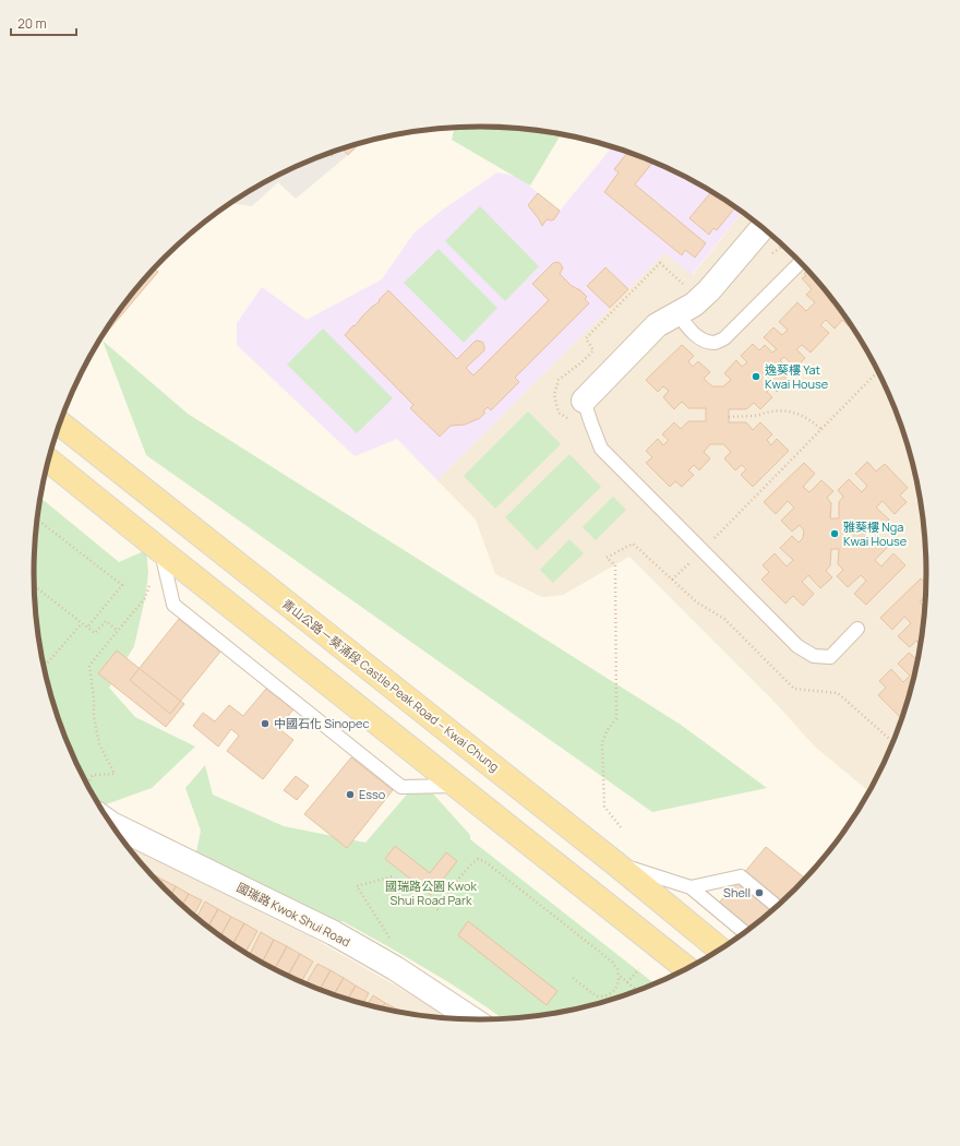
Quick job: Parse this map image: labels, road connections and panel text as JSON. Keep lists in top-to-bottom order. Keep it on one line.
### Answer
{"streets":{"main road":["青山公路－葵涌段 Castle Peak Road – Kwai Chung"],"street":["國瑞路 Kwok Shui Road"]},"parks":["國瑞路公園 Kwok Shui Road Park"],"places":["逸葵樓 Yat Kwai House","雅葵樓 Nga Kwai House","中國石化 Sinopec","Esso","Shell"],"scale_bar":"20 m"}
